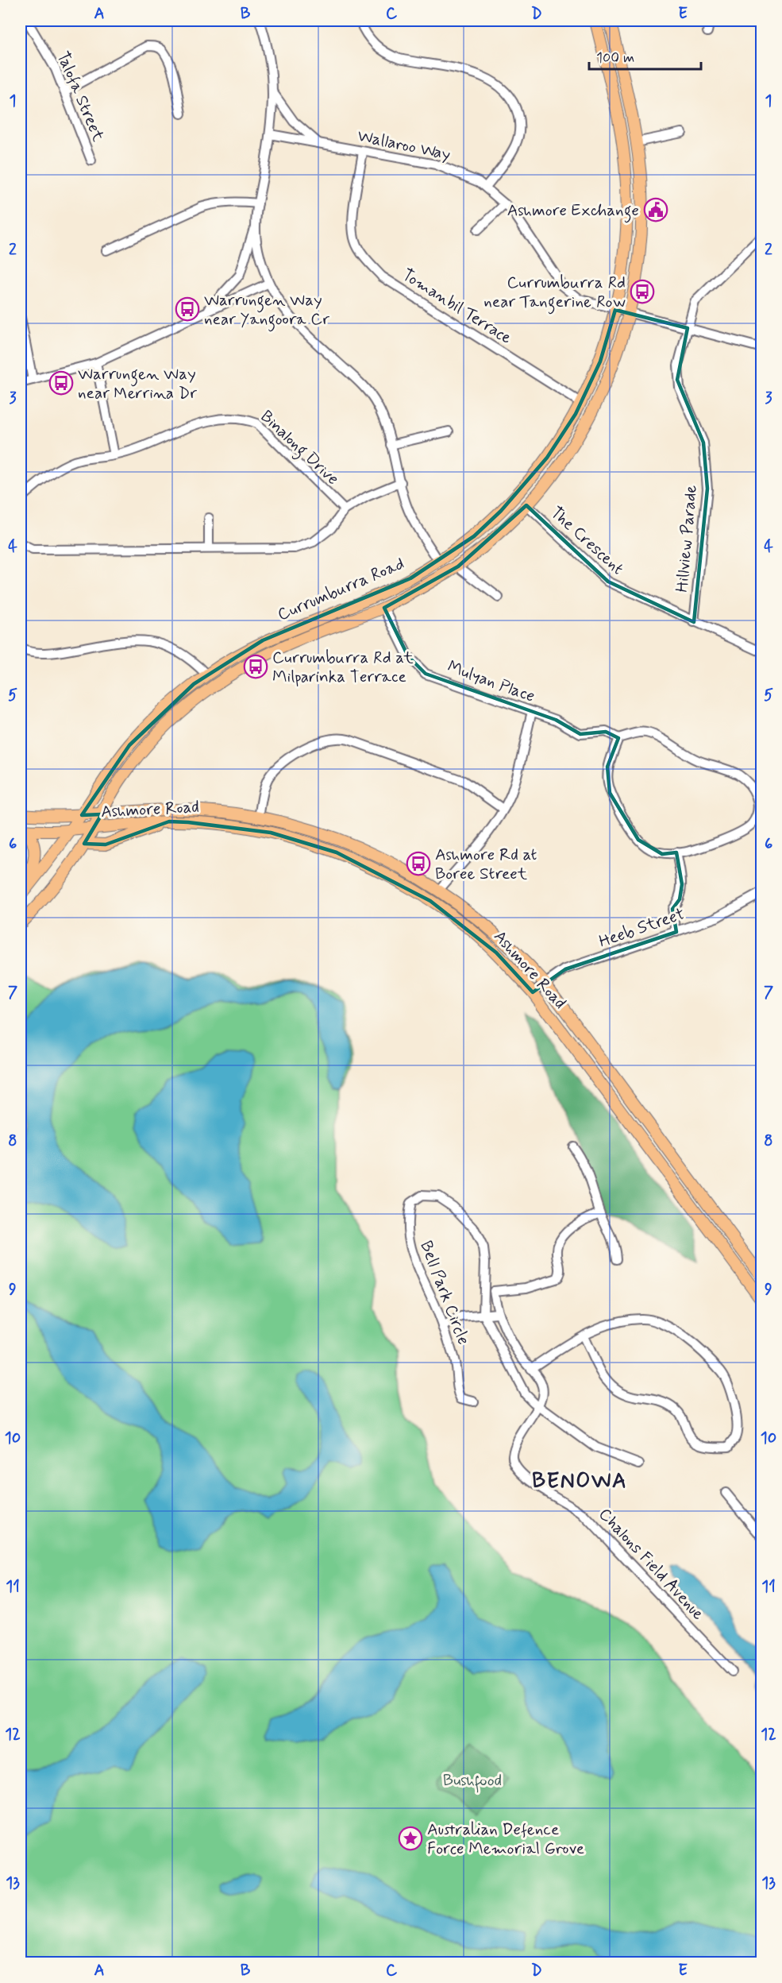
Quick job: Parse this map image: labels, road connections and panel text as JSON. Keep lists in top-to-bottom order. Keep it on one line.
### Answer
{"streets":{"main road":["Currumburra Road","Ashmore Road"],"street":["Talofa Street","Wallaroo Way","Tomanbil Terrace","Binalong Drive","Hillview Parade","The Crescent","Mulyan Place","Heeb Street","Bell Park Circle","Chalons Field Avenue"]},"crossings":[["Wallaroo Way","Tomanbil Terrace"],["Wallaroo Way","Hillview Parade"],["Wallaroo Way","Currumburra Road"],["Tomanbil Terrace","Currumburra Road"],["Hillview Parade","The Crescent"],["The Crescent","Currumburra Road"],["Currumburra Road","Mulyan Place"],["Currumburra Road","Ashmore Road"],["Ashmore Road","Heeb Street"],["Bell Park Circle","Chalons Field Avenue"]],"districts":["BENOWA"],"parks":["Bushfood"],"places":{"public building":["Ashmore Exchange"],"bus stop":["Currumburra Rd near Tangerine Row","Warrungen Way near Yangoora Cr","Warrungen Way near Merrina Dr","Currumburra Rd at Milparinka Terrace","Ashmore Rd at Boree Street"],"place":["Australian Defence Force Memorial Grove"]},"scale_bar":"100 m","grid":{"columns":["A","B","C","D","E"],"rows":["1","2","3","4","5","6","7","8","9","10","11","12","13"]}}
